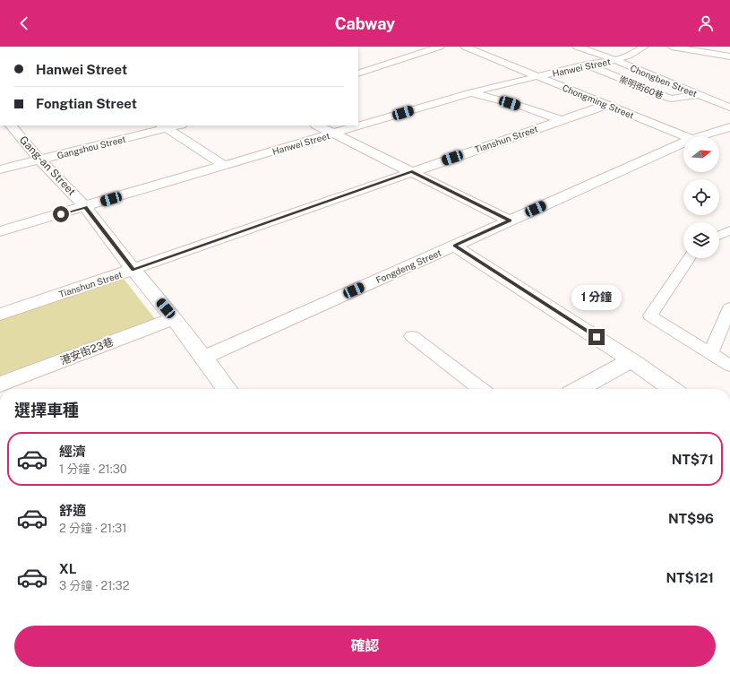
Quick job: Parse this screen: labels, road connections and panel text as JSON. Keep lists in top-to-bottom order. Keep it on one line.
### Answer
{"streets":{"street":["Hanwei Street","Chongben Street","崇明街60巷","Chongming Street","Tianshun Street","Gangshou Street","Gang-an Street","Fongdeng Street","港安街23巷"]},"crossings":[["Hanwei Street","Chongben Street"],["Hanwei Street","崇明街60巷"],["Hanwei Street","Chongming Street"],["Hanwei Street","Gang-an Street"],["Chongben Street","崇明街60巷"],["Chongming Street","Tianshun Street"],["Tianshun Street","Gang-an Street"],["Gangshou Street","Gang-an Street"],["Gang-an Street","Fongdeng Street"],["Gang-an Street","港安街23巷"]],"north":"right","page":{"header":"Cabway","banner":["Hanwei Street","Fongtian Street"],"bubble":"1 分鐘","heading":"選擇車種","list":[{"name":"經濟","note":"1 分鐘 · 21:30","value":"NT$71"},{"name":"舒適","note":"2 分鐘 · 21:31","value":"NT$96"},{"name":"XL","note":"3 分鐘 · 21:32","value":"NT$121"}],"buttons":"確認"}}
